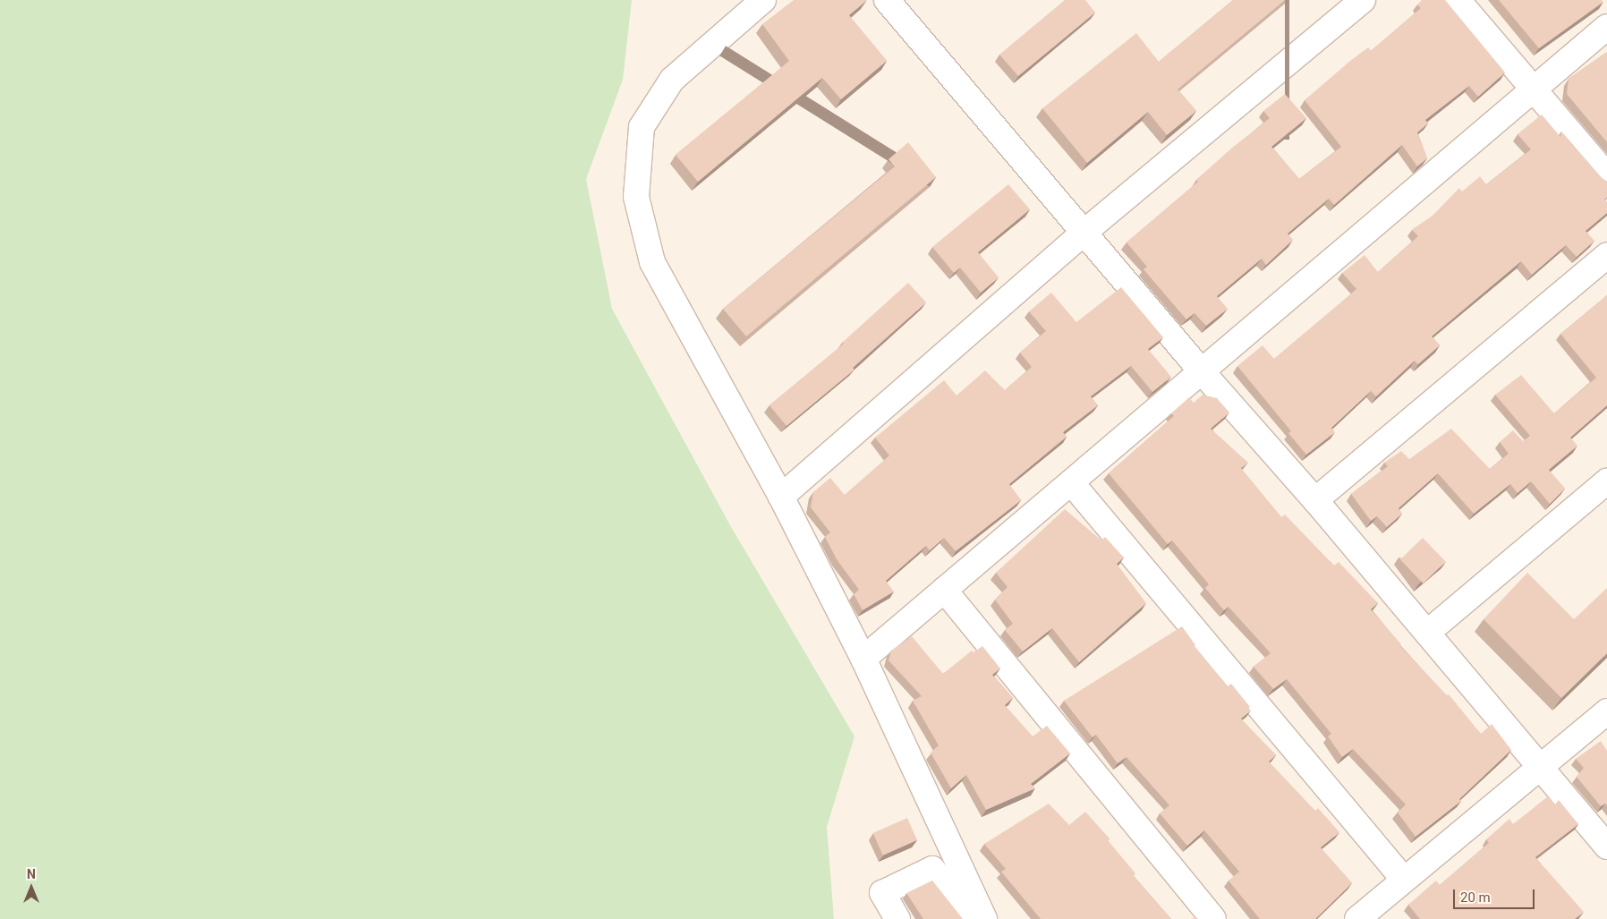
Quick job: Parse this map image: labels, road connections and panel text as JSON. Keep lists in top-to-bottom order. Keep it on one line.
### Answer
{"scale_bar":"20 m","north":"top"}
